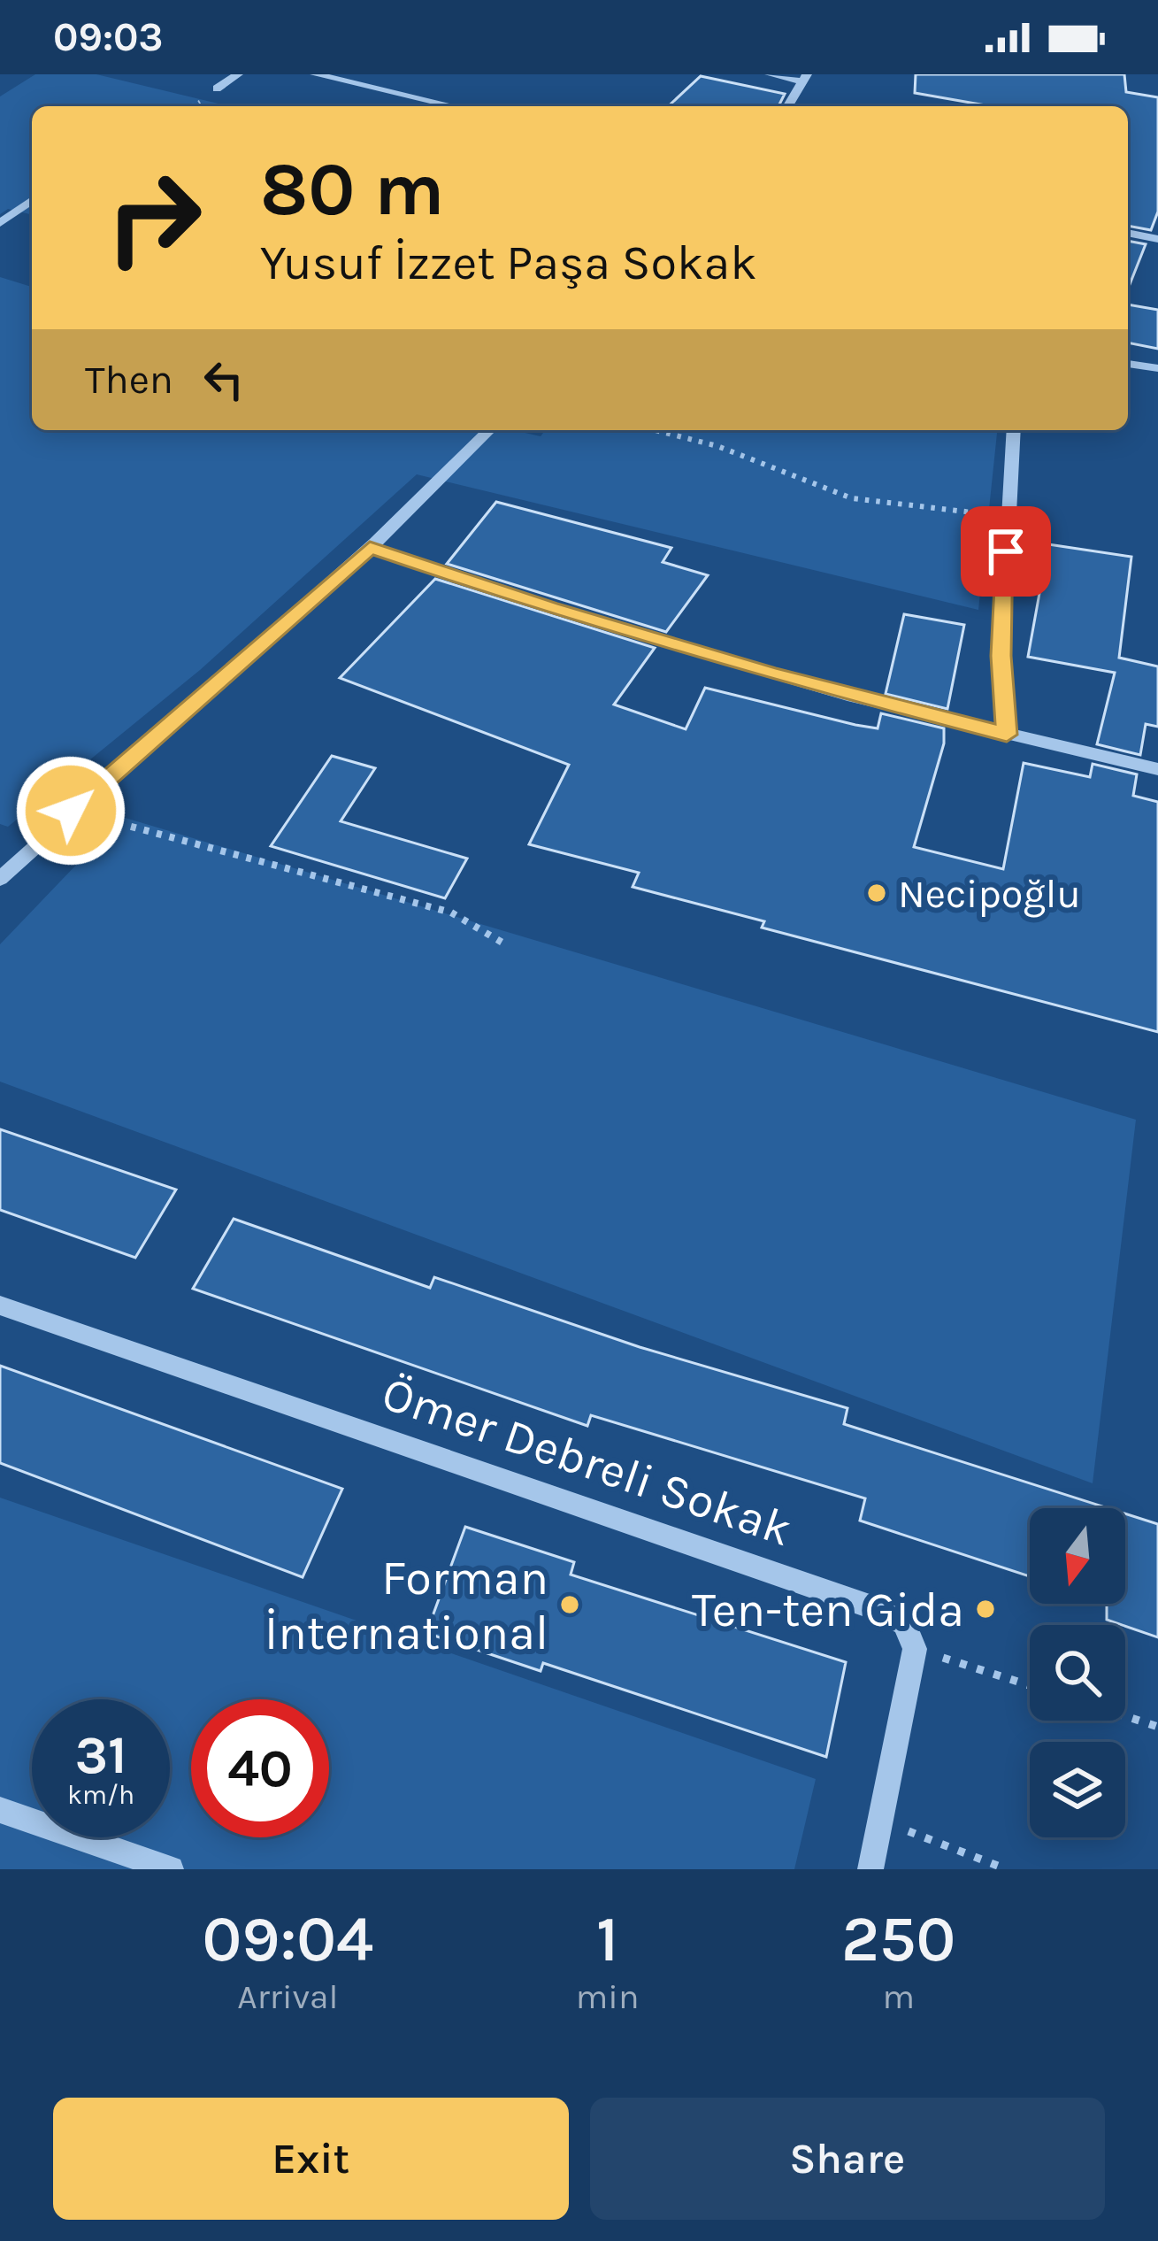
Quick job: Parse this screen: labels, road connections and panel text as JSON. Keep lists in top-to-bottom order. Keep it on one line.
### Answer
{"streets":{"street":["Ömer Debreli Sokak"]},"places":["Necipoğlu","Forman İnternational","Ten-ten Gida"],"north":"bottom","page":{"status":"09:03","turn":["80 m","Yusuf İzzet Paşa Sokak"],"then":"Then","speed":"31 km/h","limit":"40","eta":["09:04","Arrival","1","min","250","m"],"buttons":["Exit","Share"]}}
